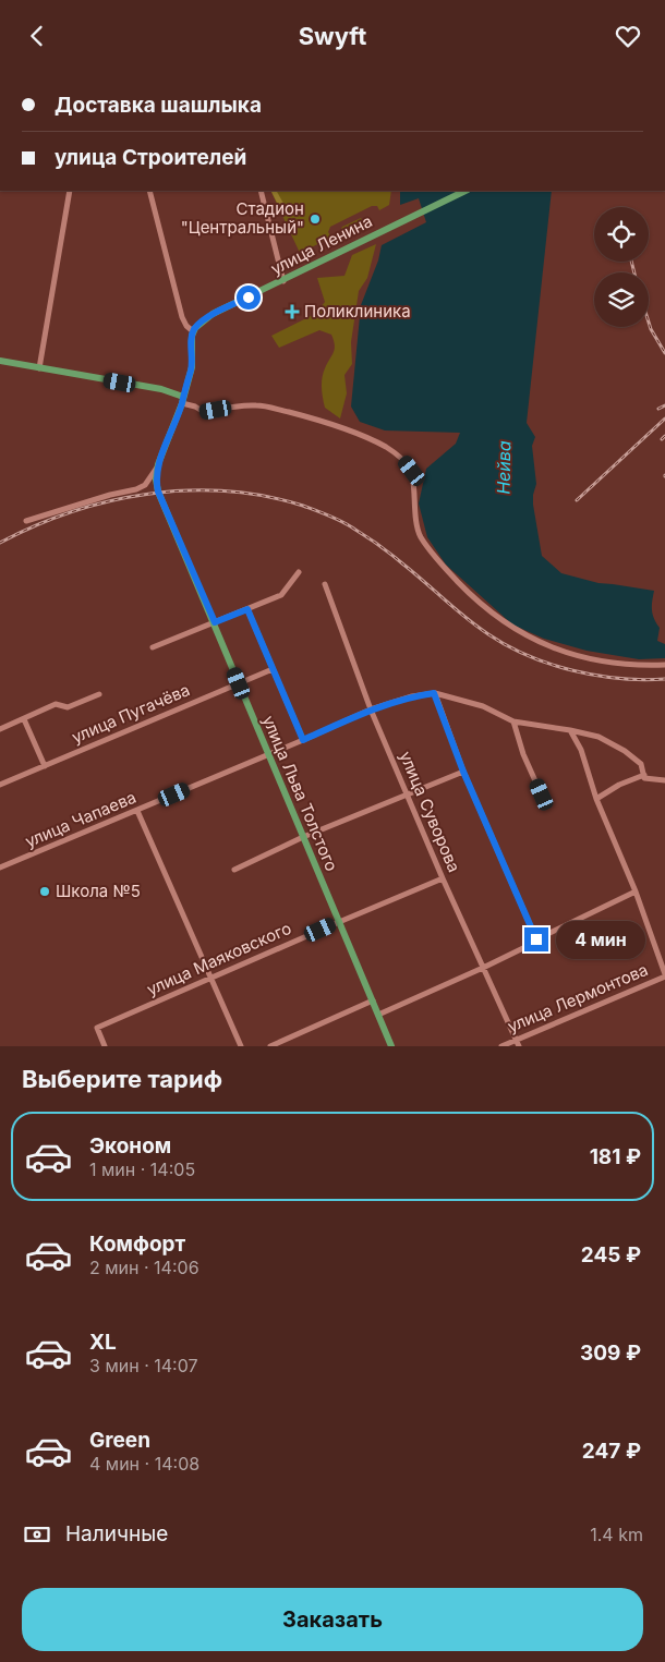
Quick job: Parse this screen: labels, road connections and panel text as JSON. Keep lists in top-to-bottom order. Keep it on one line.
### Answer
{"streets":{"main road":["улица Ленина","улица Льва Толстого"],"street":["улица Пугачёва","улица Суворова","улица Чапаева","улица Маяковского","улица Лермонтова"]},"crossings":[["улица Пугачёва","улица Льва Толстого"],["улица Льва Толстого","улица Чапаева"],["улица Льва Толстого","улица Маяковского"],["улица Суворова","улица Чапаева"],["улица Суворова","улица Маяковского"],["улица Суворова","улица Лермонтова"]],"water":["Нейва"],"places":{"other":["Стадион \"Центральный\"","Школа №5"],"health":["Поликлиника"]},"page":{"header":"Swyft","banner":["Доставка шашлыка","улица Строителей"],"bubble":"4 мин","heading":"Выберите тариф","list":[{"name":"Эконом","note":"1 мин · 14:05","value":"181 ₽"},{"name":"Комфорт","note":"2 мин · 14:06","value":"245 ₽"},{"name":"XL","note":"3 мин · 14:07","value":"309 ₽"},{"name":"Green","note":"4 мин · 14:08","value":"247 ₽"}],"pay":["Наличные","1.4 km"],"buttons":"Заказать"}}
